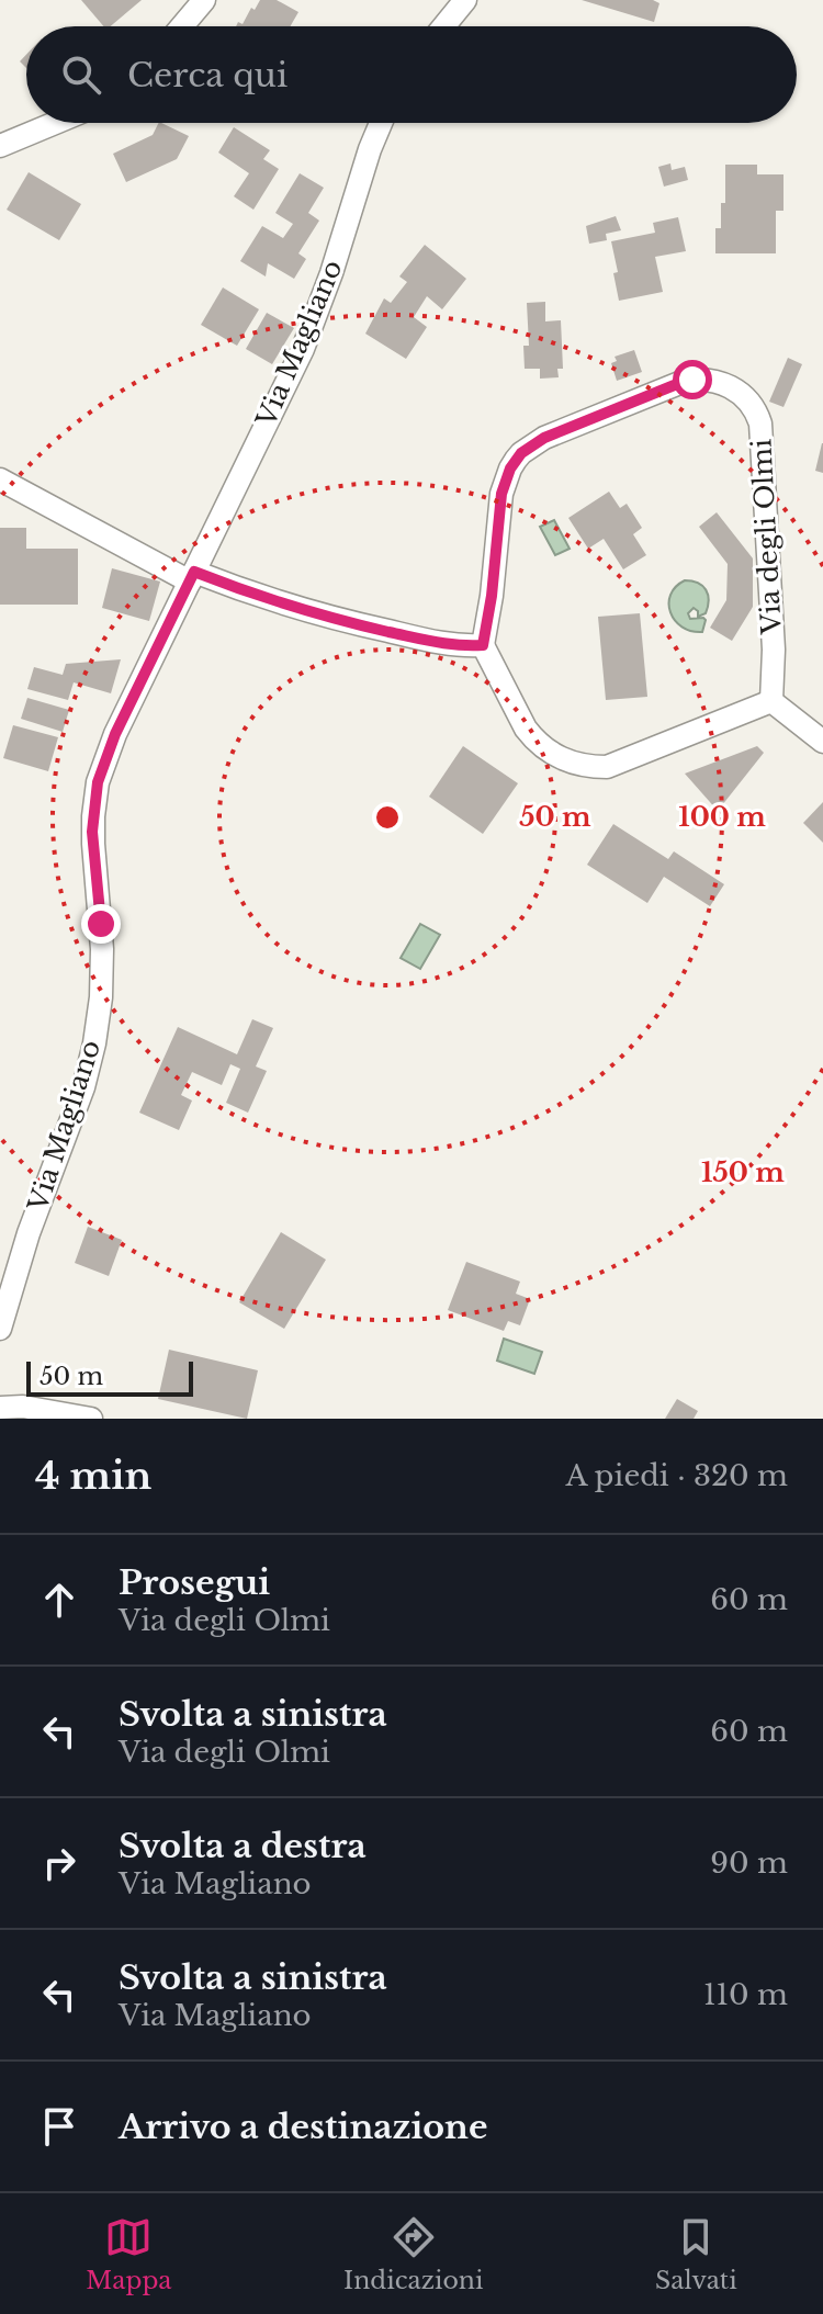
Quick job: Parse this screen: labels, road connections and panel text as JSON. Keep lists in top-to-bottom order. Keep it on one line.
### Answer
{"streets":{"street":["Via Magliano","Via degli Olmi"]},"scale_bar":"50 m","page":{"search":"Cerca qui","scale":"50 m","heading":["4 min","A piedi · 320 m"],"list":[["Prosegui","Via degli Olmi","60 m"],["Svolta a sinistra","Via degli Olmi","60 m"],["Svolta a destra","Via Magliano","90 m"],["Svolta a sinistra","Via Magliano","110 m"],"Arrivo a destinazione"],"nav":["Mappa","Indicazioni","Salvati"]},"rings":["50 m","100 m","150 m"]}
